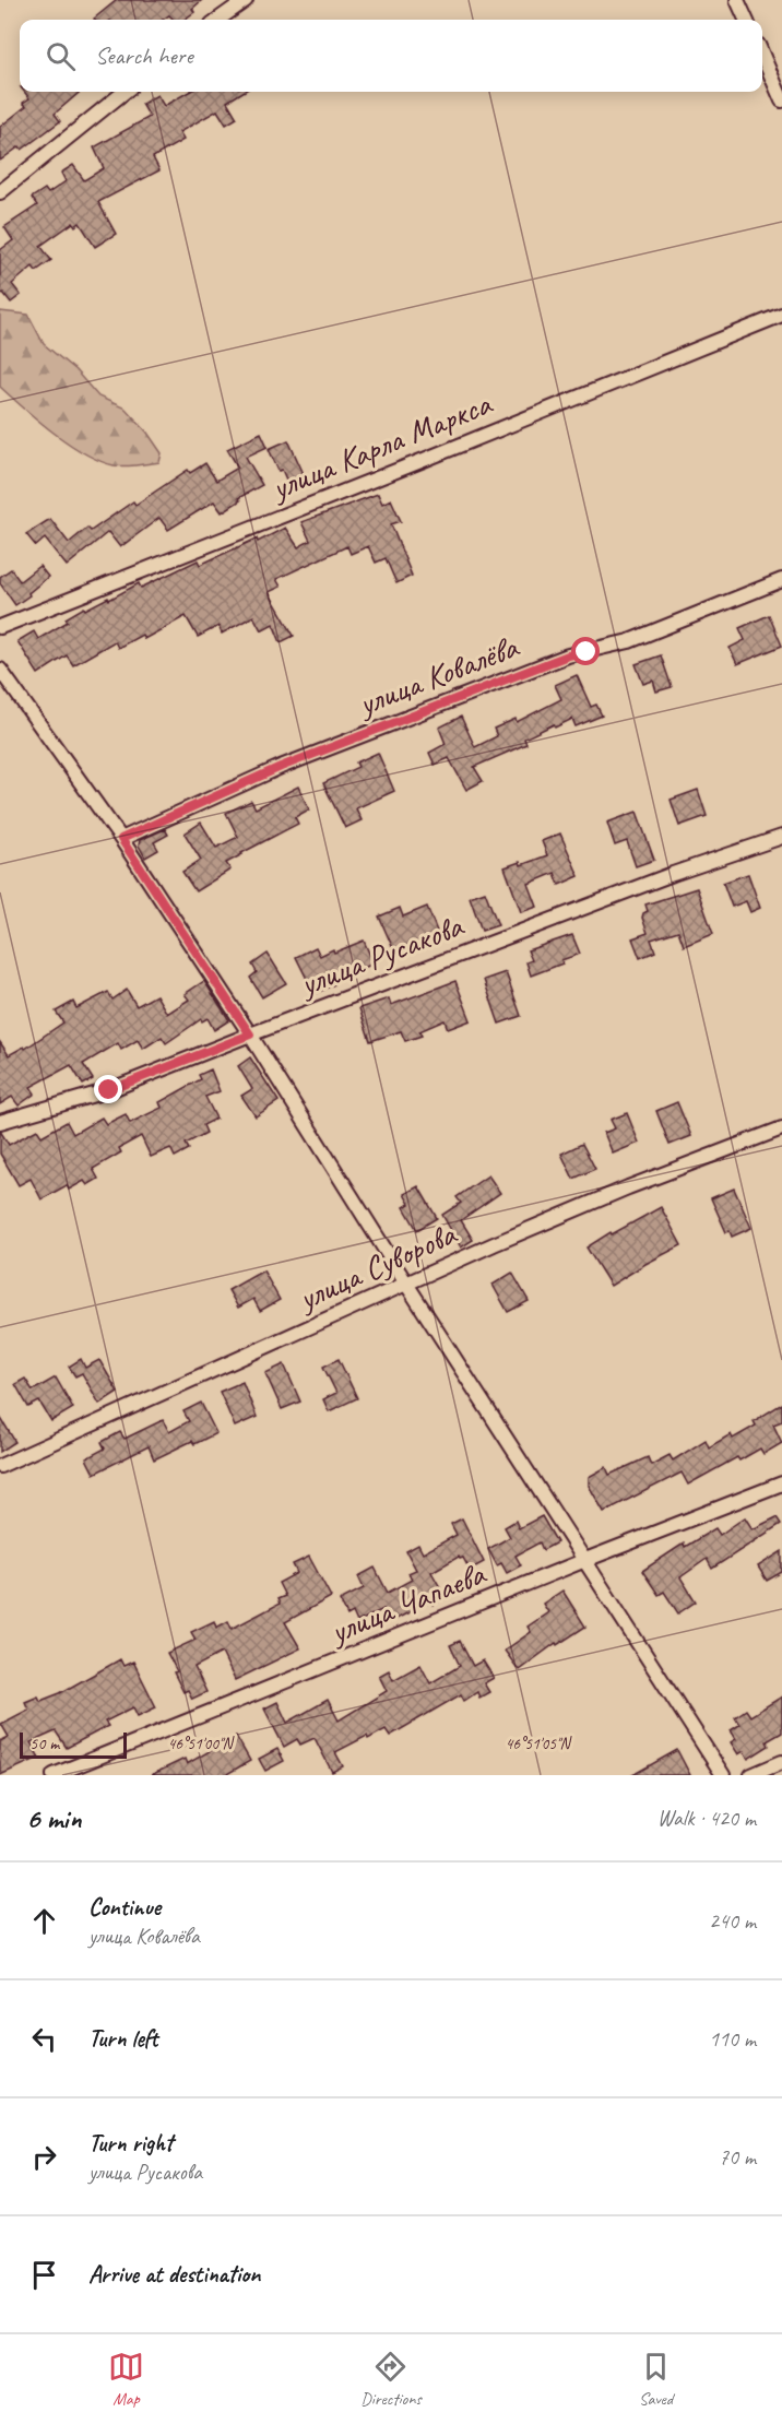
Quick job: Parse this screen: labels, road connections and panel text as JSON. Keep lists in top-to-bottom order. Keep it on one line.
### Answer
{"streets":{"street":["улица Карла Маркса","улица Ковалёва","улица Русакова","улица Суворова","улица Чапаева"]},"scale_bar":"50 m","page":{"search":"Search here","scale":"50 m","heading":["6 min","Walk · 420 m"],"list":[["Continue","улица Ковалёва","240 m"],["Turn left","110 m"],["Turn right","улица Русакова","70 m"],"Arrive at destination"],"nav":["Map","Directions","Saved"]},"coordinates":["46°51'00\"N","46°51'05\"N"]}
